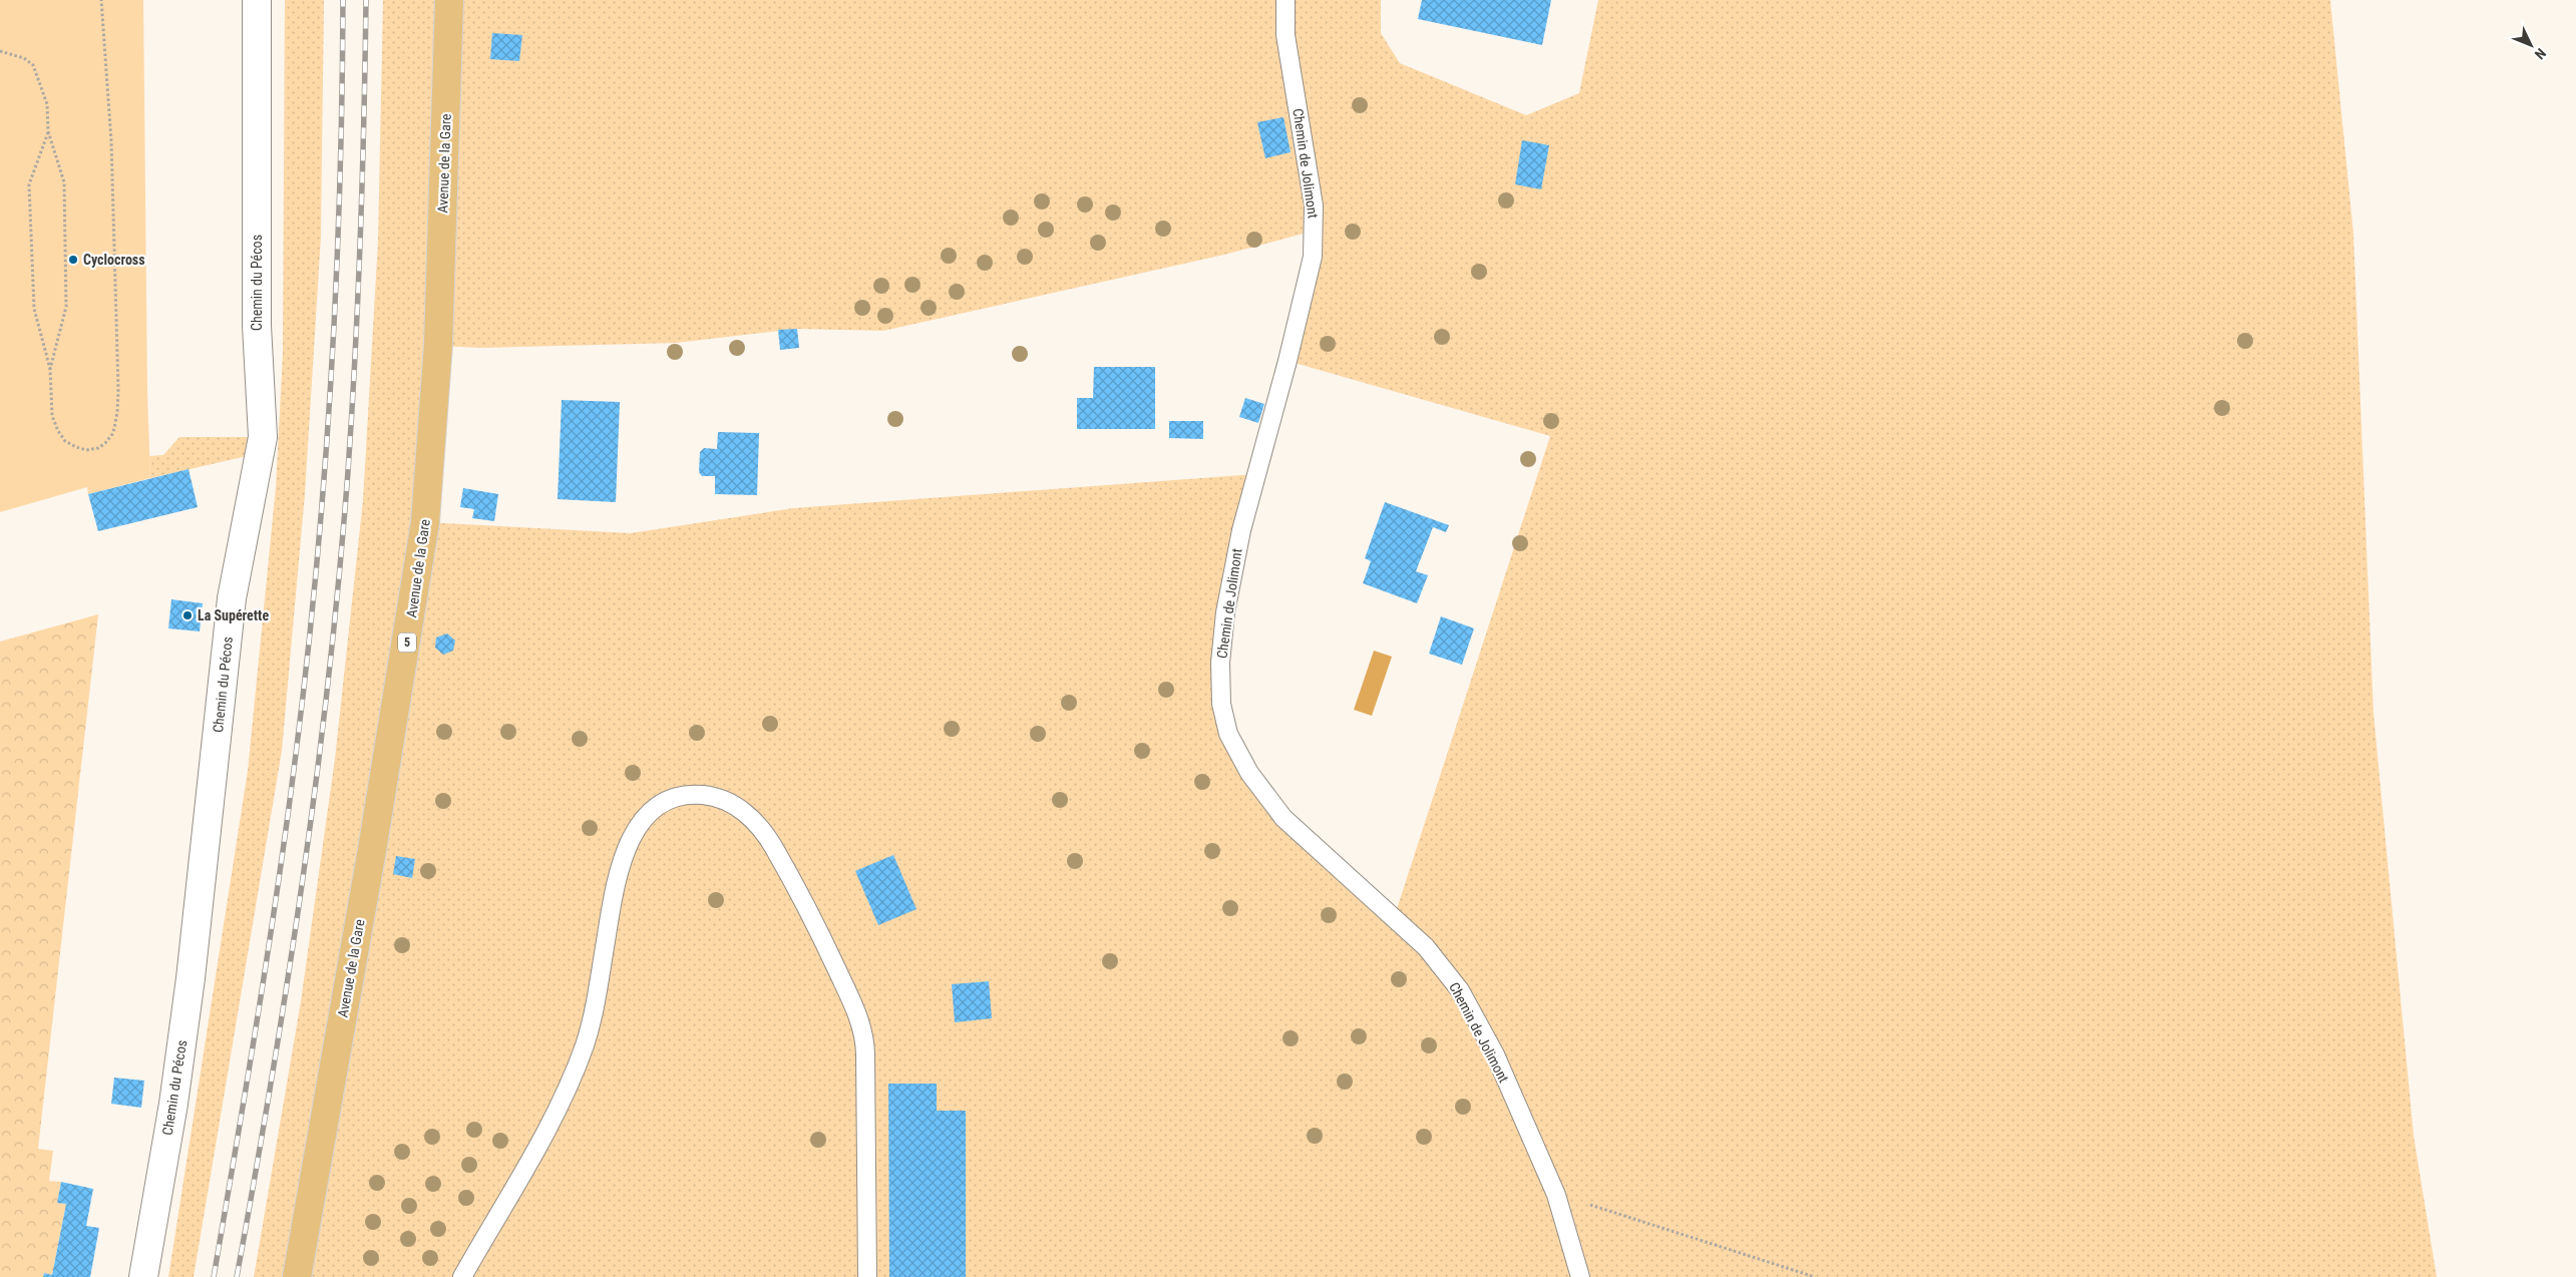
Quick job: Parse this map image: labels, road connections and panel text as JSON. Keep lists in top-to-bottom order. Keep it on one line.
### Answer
{"streets":{"main road":["Avenue de la Gare","5"],"street":["Chemin du Pécos"],"lane":["Chemin de Jolimont"]},"places":["Cyclocross","La Supérette"],"north":"bottom right"}
